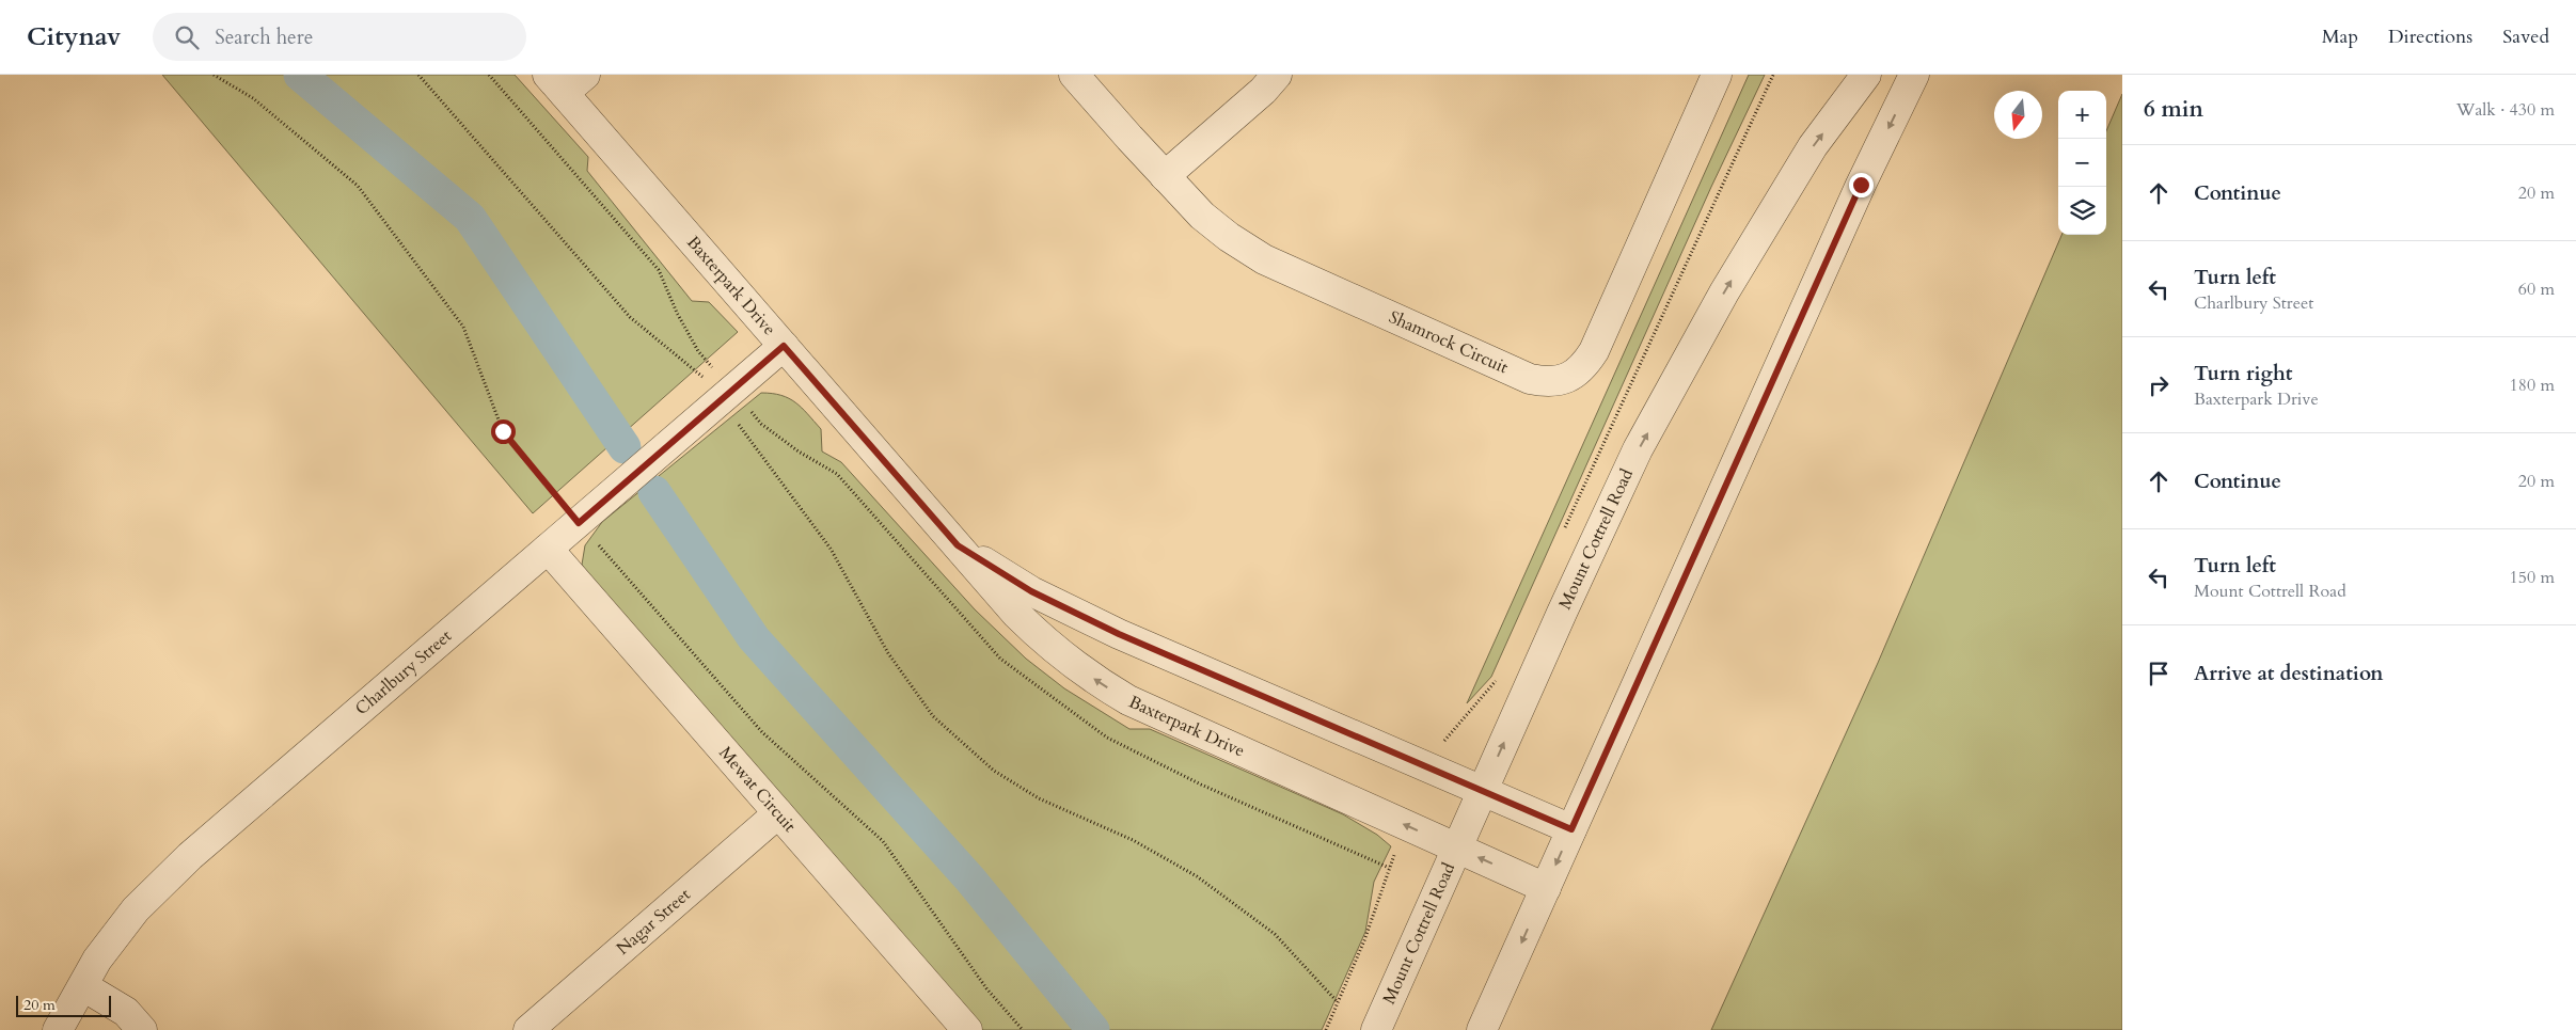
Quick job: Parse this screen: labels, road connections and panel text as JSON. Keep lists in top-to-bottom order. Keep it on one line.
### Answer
{"streets":{"street":["Baxterpark Drive","Shamrock Circuit","Mount Cottrell Road","Charlbury Street","Mewat Circuit","Nagar Street"]},"crossings":[["Baxterpark Drive","Mount Cottrell Road"],["Baxterpark Drive","Charlbury Street"],["Charlbury Street","Mewat Circuit"],["Mewat Circuit","Nagar Street"]],"scale_bar":"20 m","north":"bottom","page":{"header":"Citynav","search":"Search here","nav":["Map","Directions","Saved"],"heading":["6 min","Walk · 430 m"],"map_buttons":["+","−"],"list":[["Continue","20 m"],["Turn left","Charlbury Street","60 m"],["Turn right","Baxterpark Drive","180 m"],["Continue","20 m"],["Turn left","Mount Cottrell Road","150 m"],"Arrive at destination"],"scale":"20 m"}}
